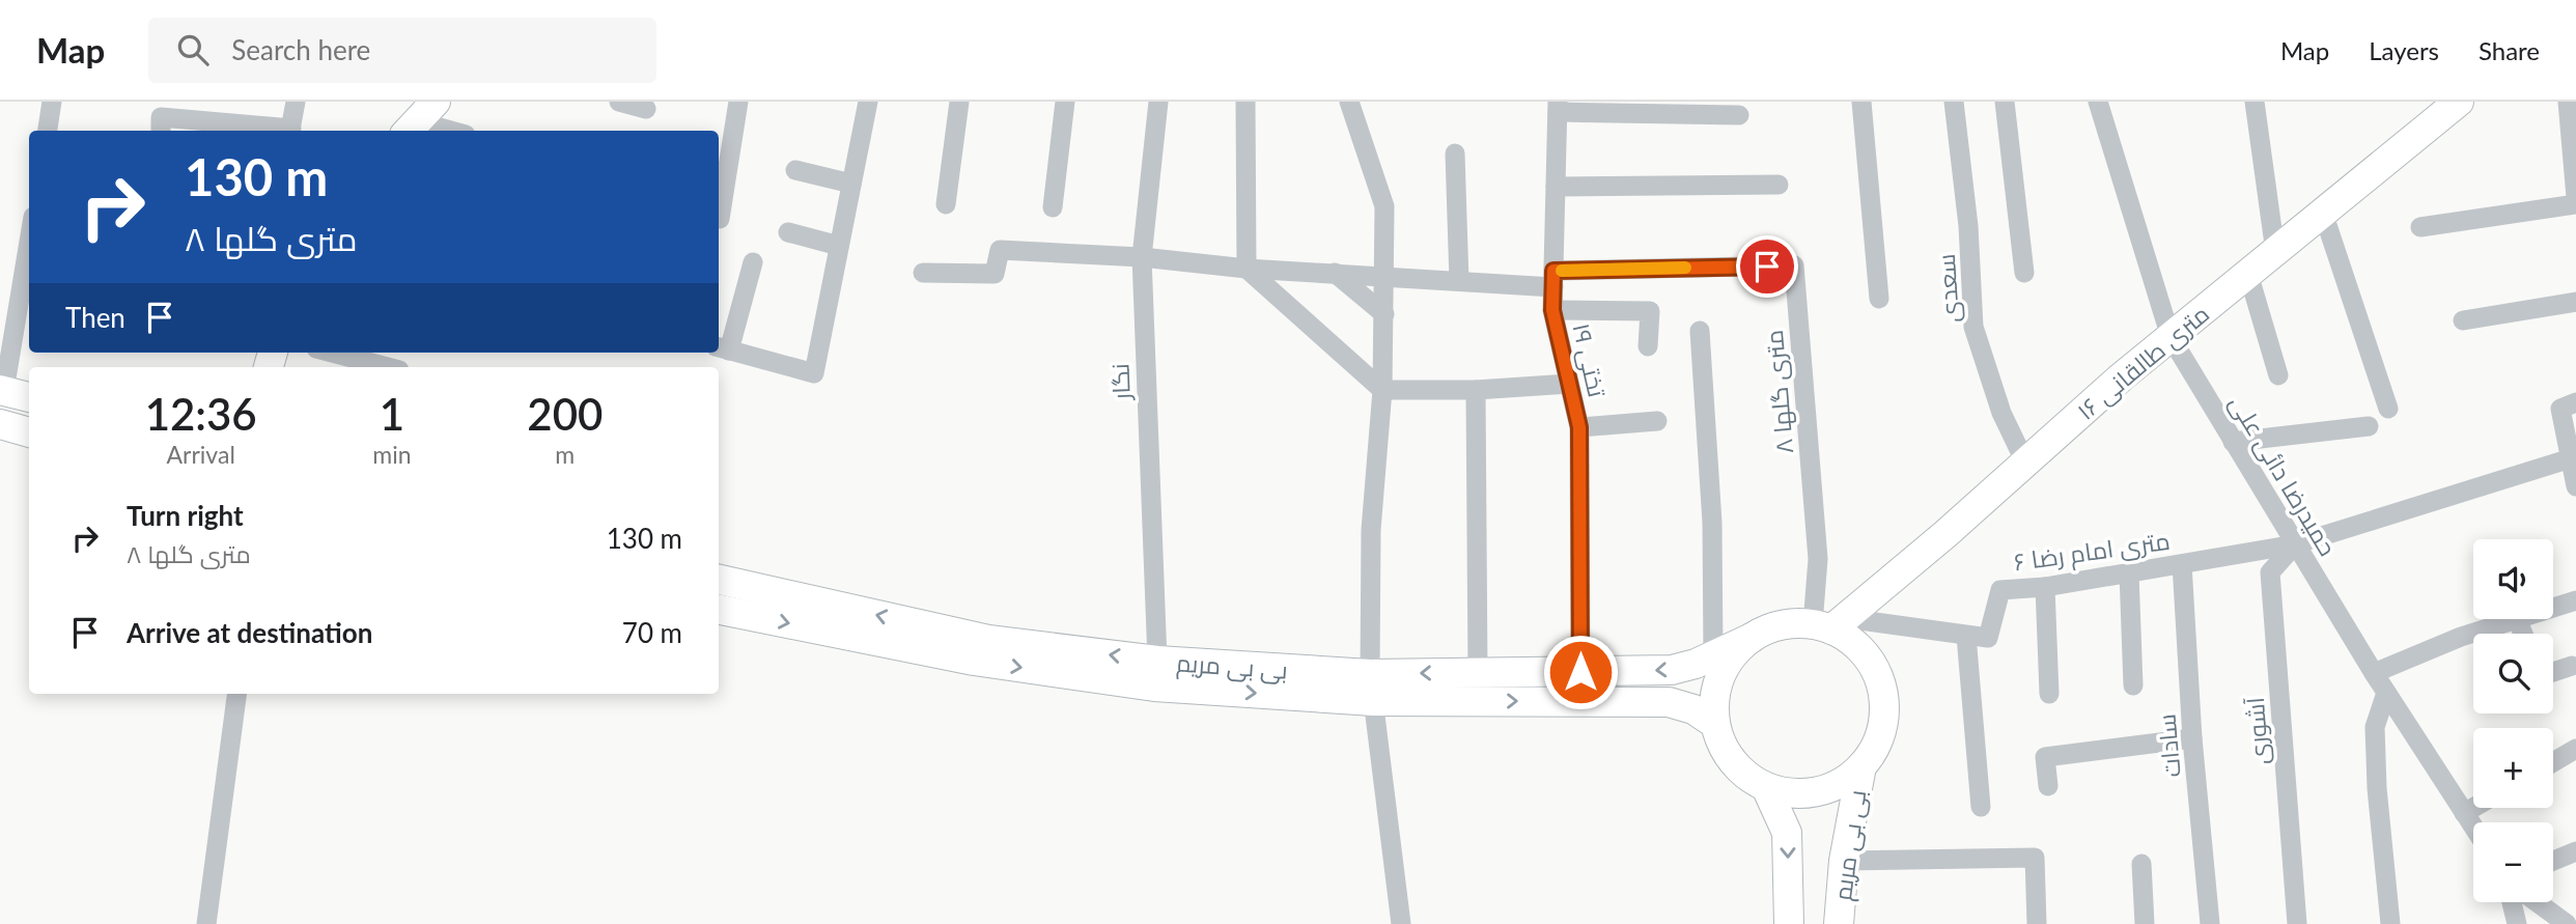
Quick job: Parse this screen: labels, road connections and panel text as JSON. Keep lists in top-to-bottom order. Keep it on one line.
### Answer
{"streets":{"street":["سعدی","تختی ۱۹","۱۶ متری طالقانی","نگار","۸ متری گلها","حمیدرضا دائی علی","۶ متری امام رضا","بی بی مریم","آشوری","سادات"]},"crossings":[["سعدی","۱۶ متری طالقانی"],["تختی ۱۹","۸ متری گلها"],["تختی ۱۹","بی بی مریم"],["۱۶ متری طالقانی","۸ متری گلها"],["۱۶ متری طالقانی","حمیدرضا دائی علی"],["۱۶ متری طالقانی","بی بی مریم"],["نگار","بی بی مریم"],["۸ متری گلها","بی بی مریم"],["حمیدرضا دائی علی","۶ متری امام رضا"],["حمیدرضا دائی علی","آشوری"],["۶ متری امام رضا","آشوری"],["۶ متری امام رضا","سادات"]],"page":{"header":"Map","search":"Search here","nav":["Map","Layers","Share"],"turn":["130 m","۸ متری گلها"],"then":"Then","eta":["12:36","Arrival","1","min","200","m"],"list":[{"name":"Turn right","note":"۸ متری گلها","value":"130 m"},{"name":"Arrive at destination","value":"70 m"}],"map_buttons":["+","−"]}}
